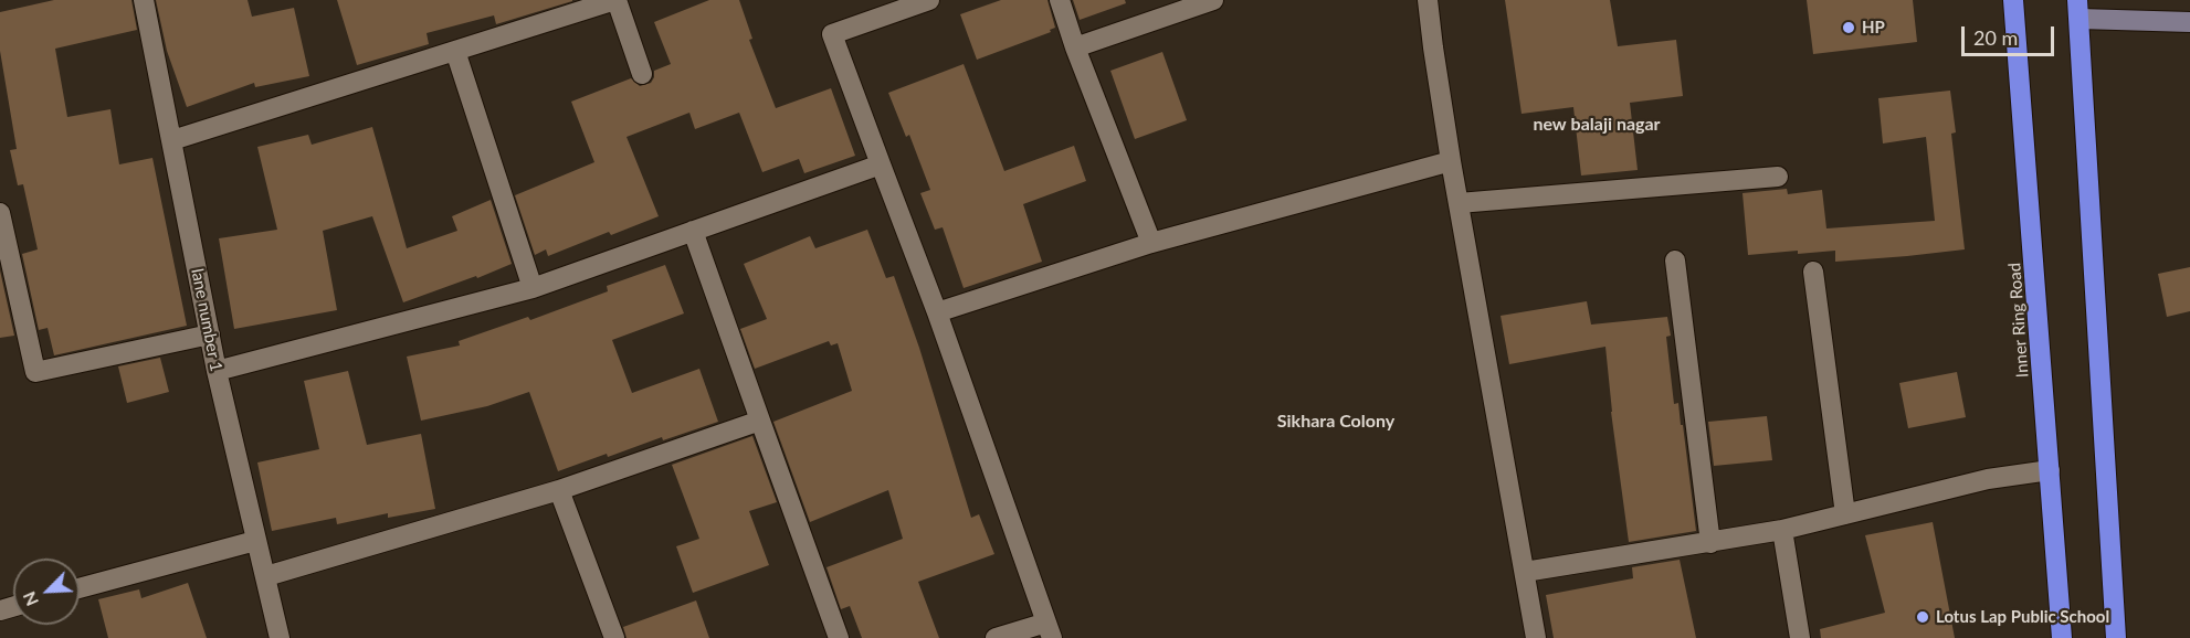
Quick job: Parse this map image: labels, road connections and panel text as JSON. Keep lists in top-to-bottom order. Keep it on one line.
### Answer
{"streets":{"highway":["Inner Ring Road"],"street":["lane number 1"]},"districts":["new balaji nagar","Sikhara Colony"],"places":["HP","Lotus Lap Public School"],"scale_bar":"20 m","north":"bottom left"}
